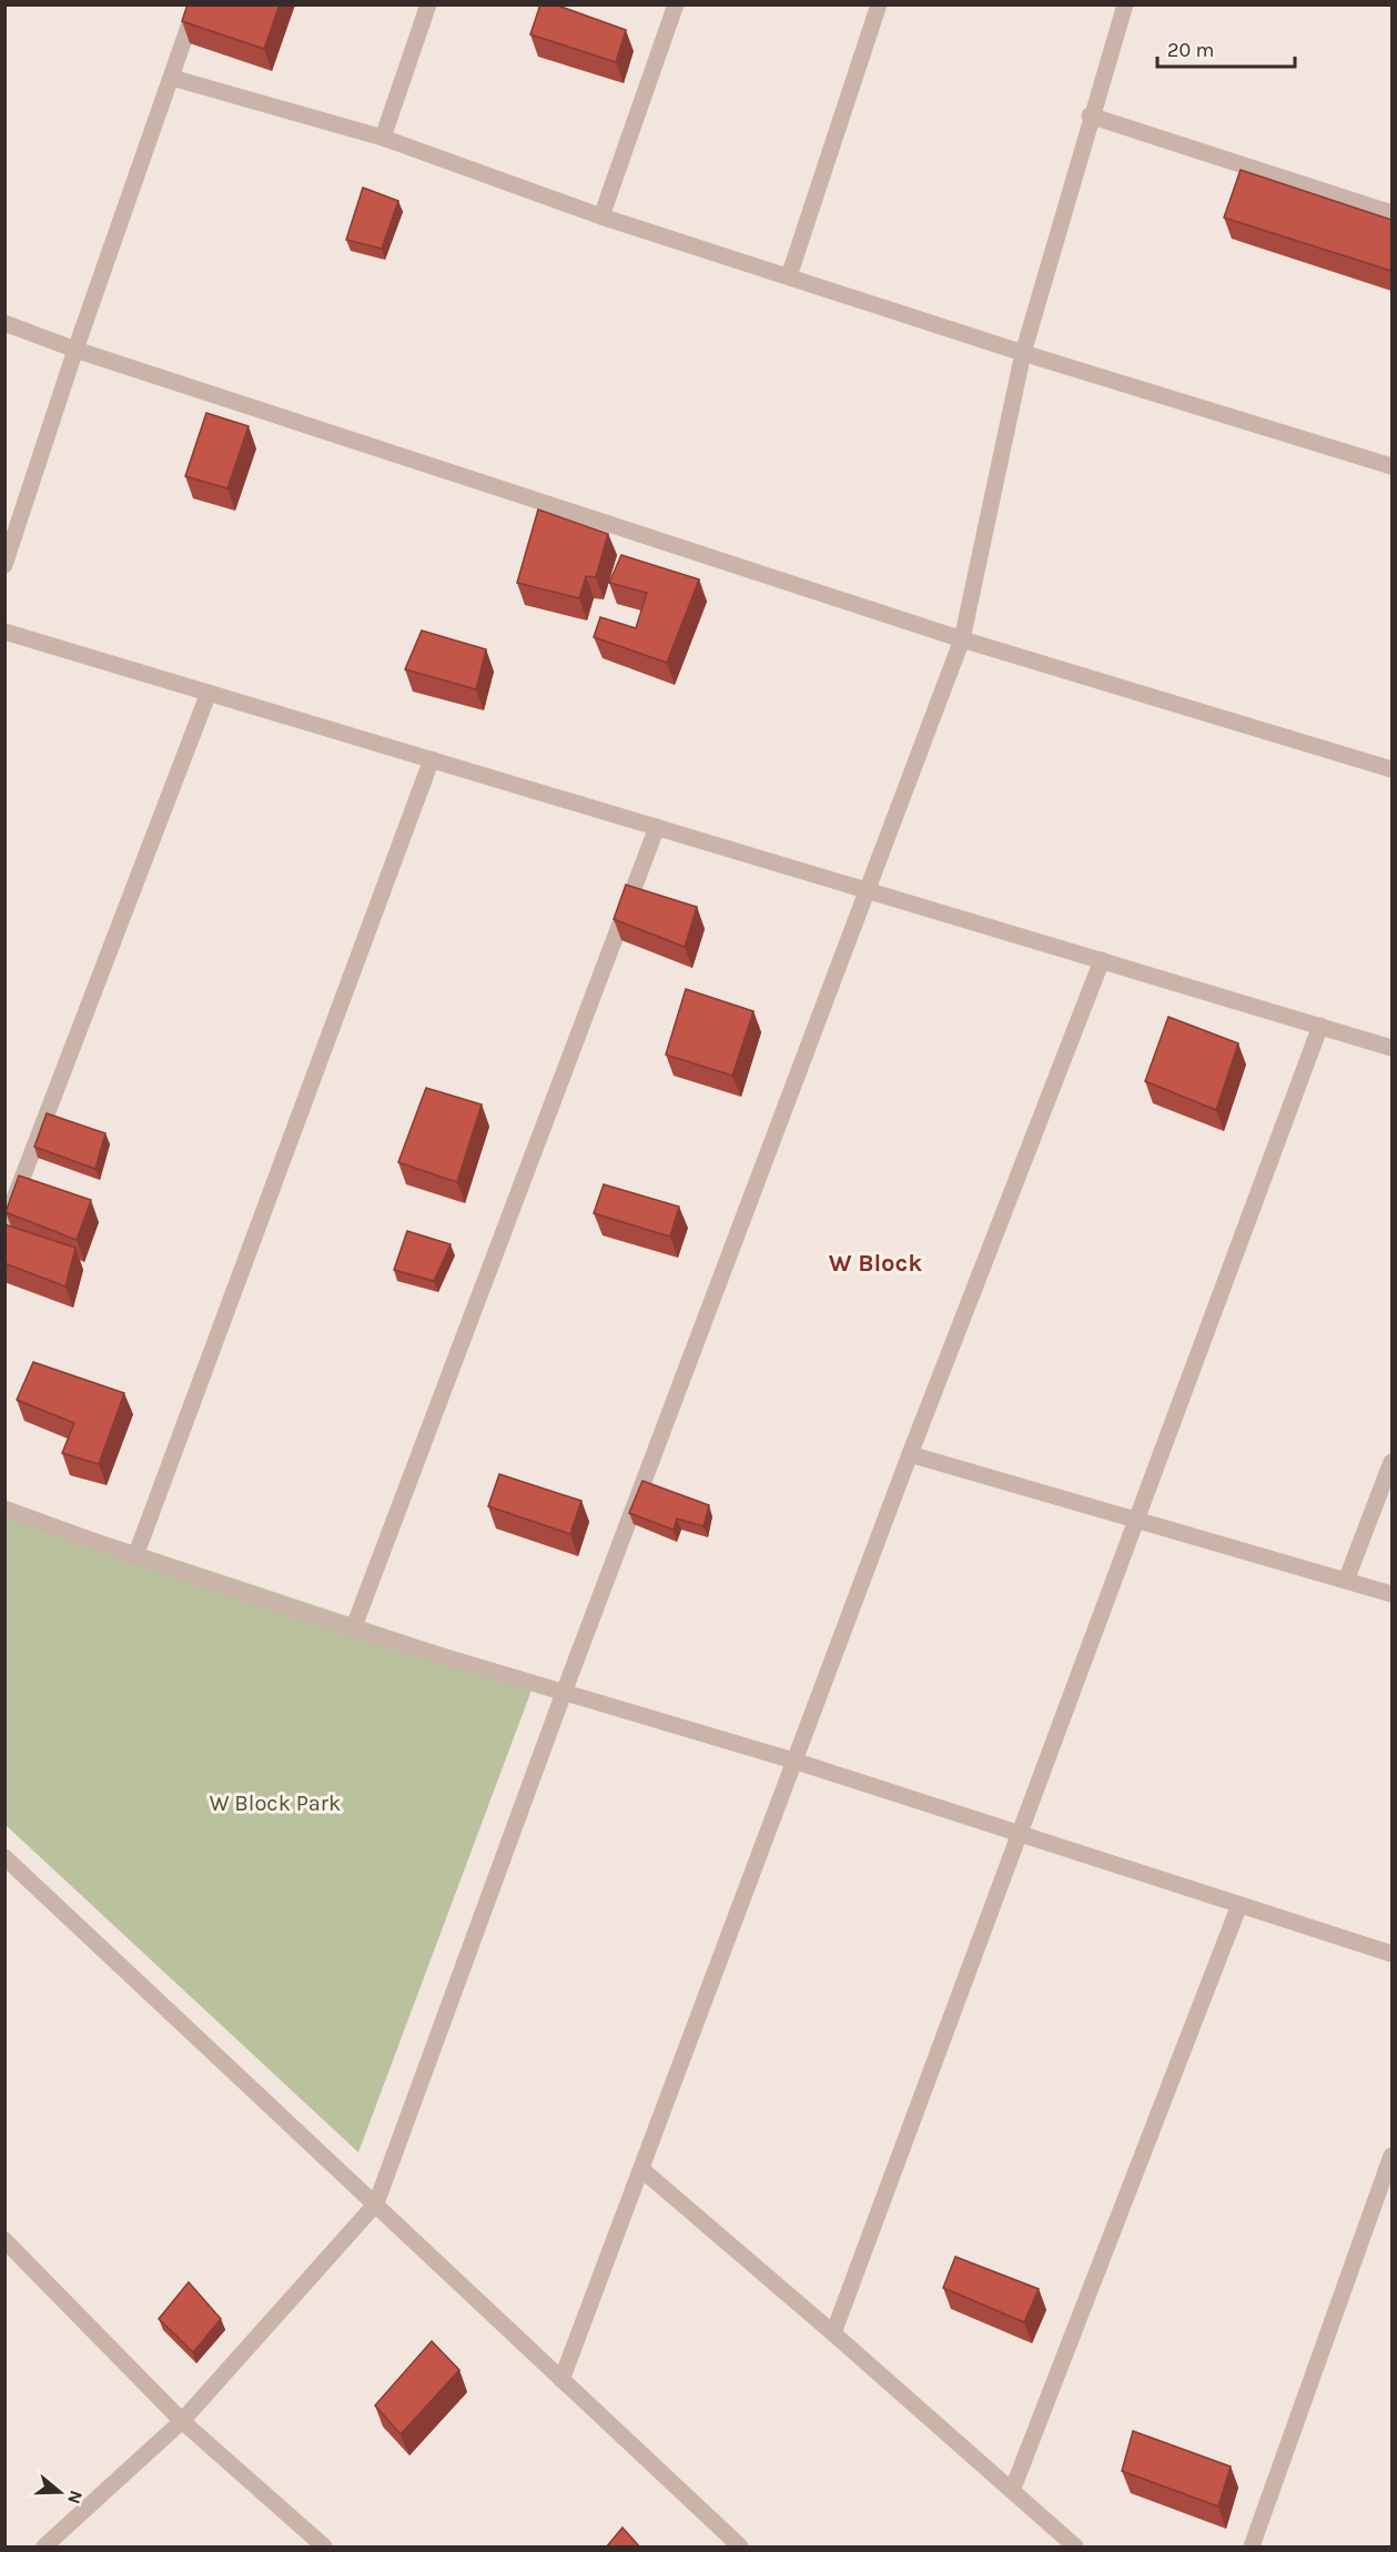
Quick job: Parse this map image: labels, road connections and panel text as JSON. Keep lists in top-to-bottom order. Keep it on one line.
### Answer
{"districts":["W Block"],"parks":["W Block Park"],"scale_bar":"20 m","north":"right"}
